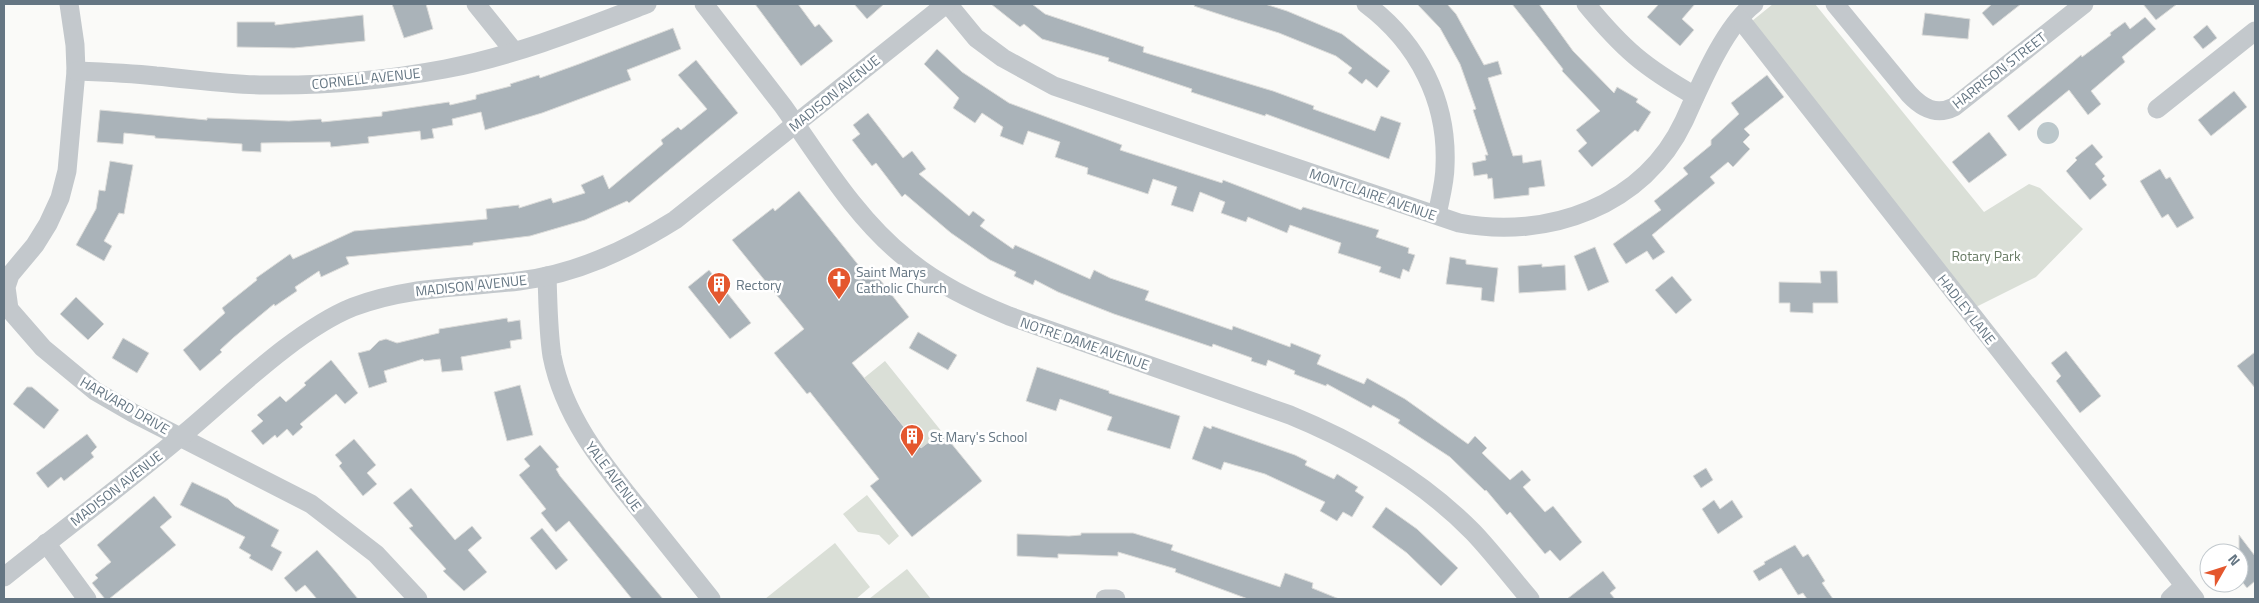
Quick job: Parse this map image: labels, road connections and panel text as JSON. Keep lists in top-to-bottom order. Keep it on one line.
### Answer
{"streets":{"street":["HARRISON STREET","CORNELL AVENUE","MADISON AVENUE","MONTCLAIRE AVENUE","HADLEY LANE","NOTRE DAME AVENUE","HARVARD DRIVE","YALE AVENUE"]},"crossings":[["CORNELL AVENUE","HARVARD DRIVE"],["MADISON AVENUE","MONTCLAIRE AVENUE"],["MADISON AVENUE","NOTRE DAME AVENUE"],["MADISON AVENUE","HARVARD DRIVE"],["MADISON AVENUE","YALE AVENUE"],["MONTCLAIRE AVENUE","HADLEY LANE"]],"parks":["Rotary Park"],"places":{"church":["Saint Marys Catholic Church"],"building":["Rectory","St Mary's School"]},"north":"top right"}
